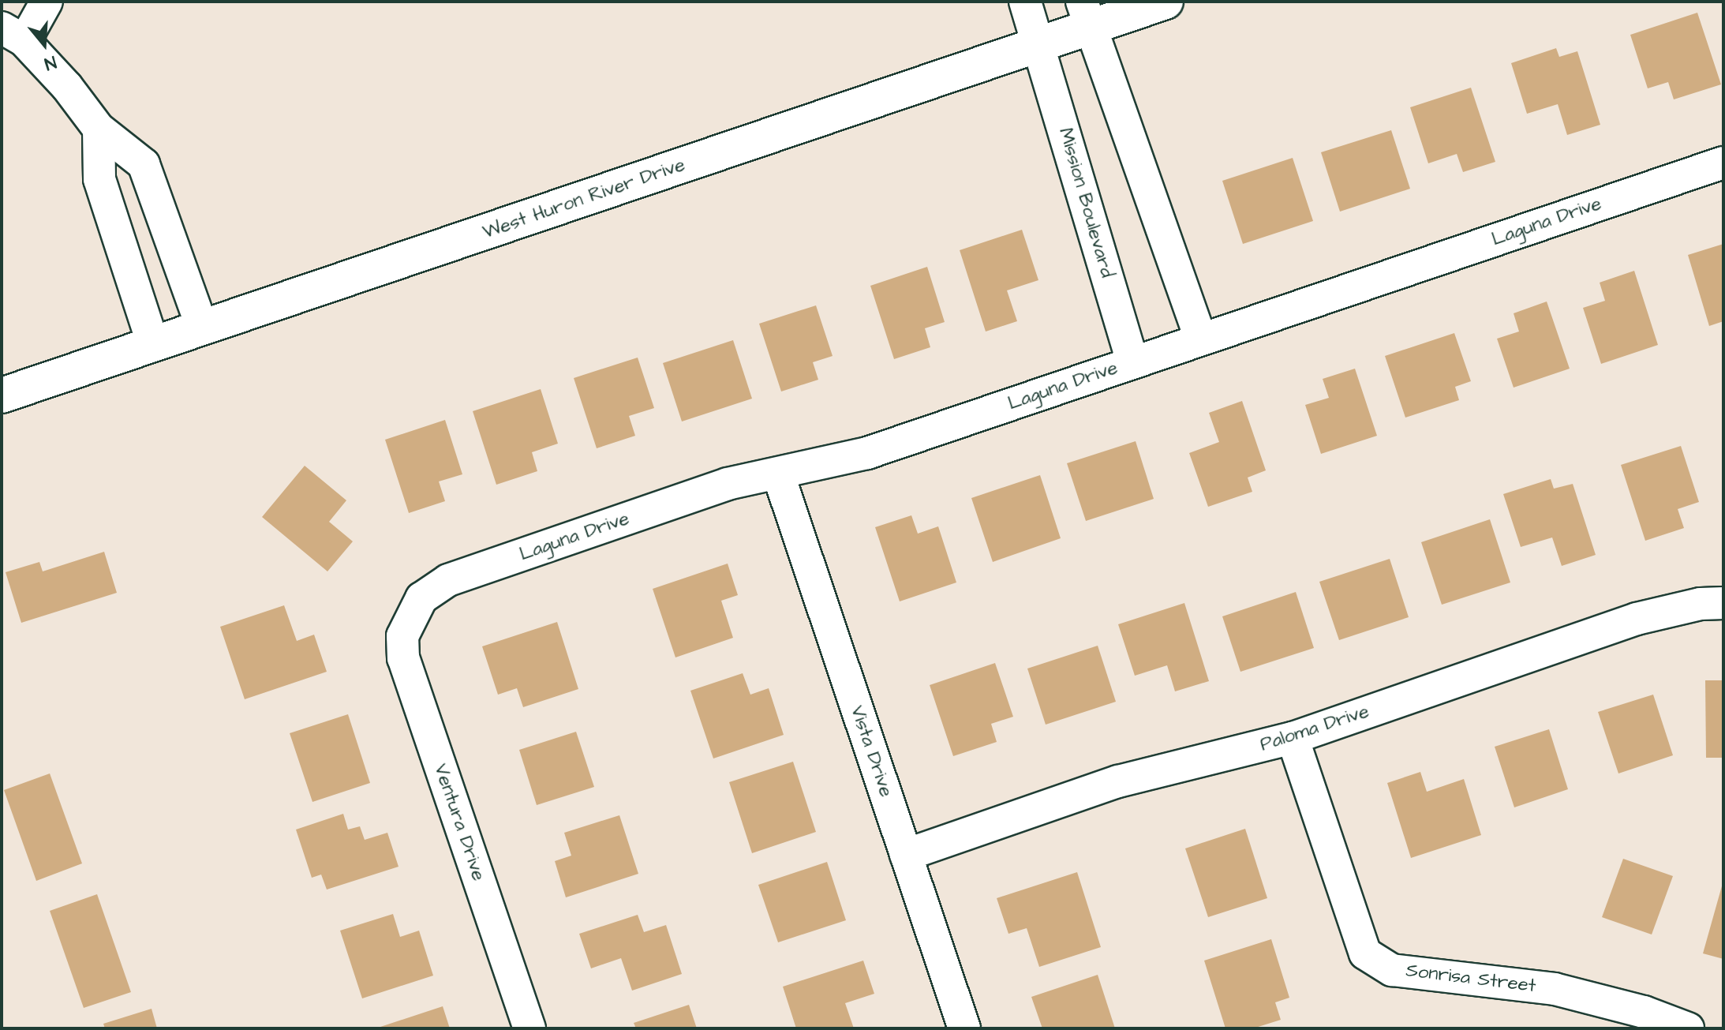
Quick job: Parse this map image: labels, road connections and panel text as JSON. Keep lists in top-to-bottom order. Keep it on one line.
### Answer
{"streets":{"main road":["West Huron River Drive"],"street":["Mission Boulevard","Laguna Drive","Paloma Drive","Vista Drive","Ventura Drive","Sonrisa Street"]},"crossings":[["West Huron River Drive","Mission Boulevard"],["Mission Boulevard","Laguna Drive"],["Laguna Drive","Vista Drive"],["Laguna Drive","Ventura Drive"],["Paloma Drive","Vista Drive"],["Paloma Drive","Sonrisa Street"]],"north":"bottom"}
